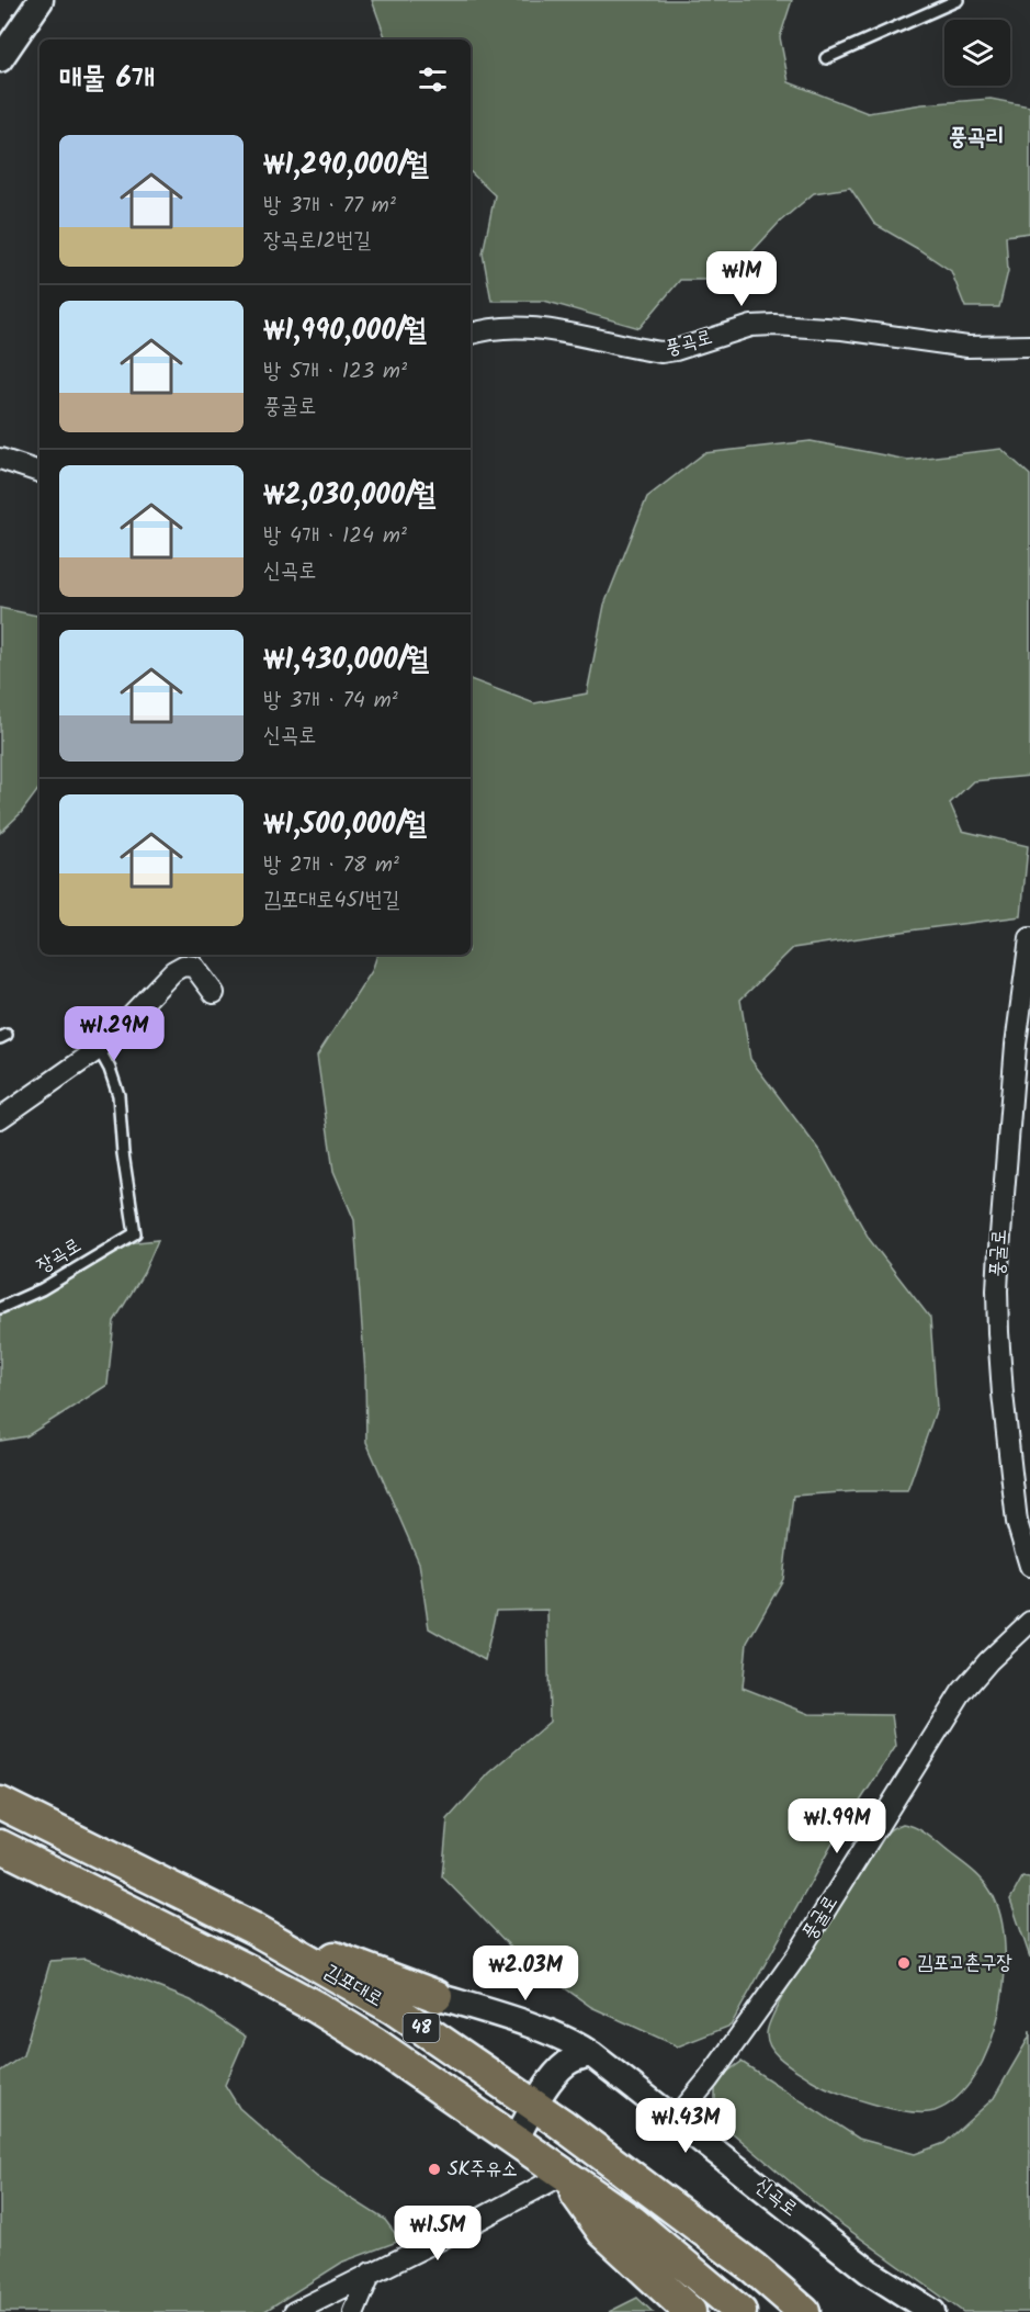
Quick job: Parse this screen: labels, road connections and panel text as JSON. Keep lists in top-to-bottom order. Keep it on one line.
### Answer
{"streets":{"main road":["김포대로","48"],"street":["풍곡로","풍굴로","신곡로"],"lane":["장곡로"]},"crossings":[["풍굴로","신곡로"]],"districts":["풍곡리"],"places":["김포고촌구장","SK주유소"],"page":{"heading":"매물 6개","list":[{"name":"₩1,290,000/월","note":"방 3개 · 77 m² · 장곡로12번길"},{"name":"₩1,990,000/월","note":"방 5개 · 123 m² · 풍굴로"},{"name":"₩2,030,000/월","note":"방 4개 · 124 m² · 신곡로"},{"name":"₩1,430,000/월","note":"방 3개 · 74 m² · 신곡로"},{"name":"₩1,500,000/월","note":"방 2개 · 78 m² · 김포대로451번길"}],"price":["₩1M","₩1.29M","₩1.99M","₩2.03M","₩1.43M","₩1.5M"]}}
